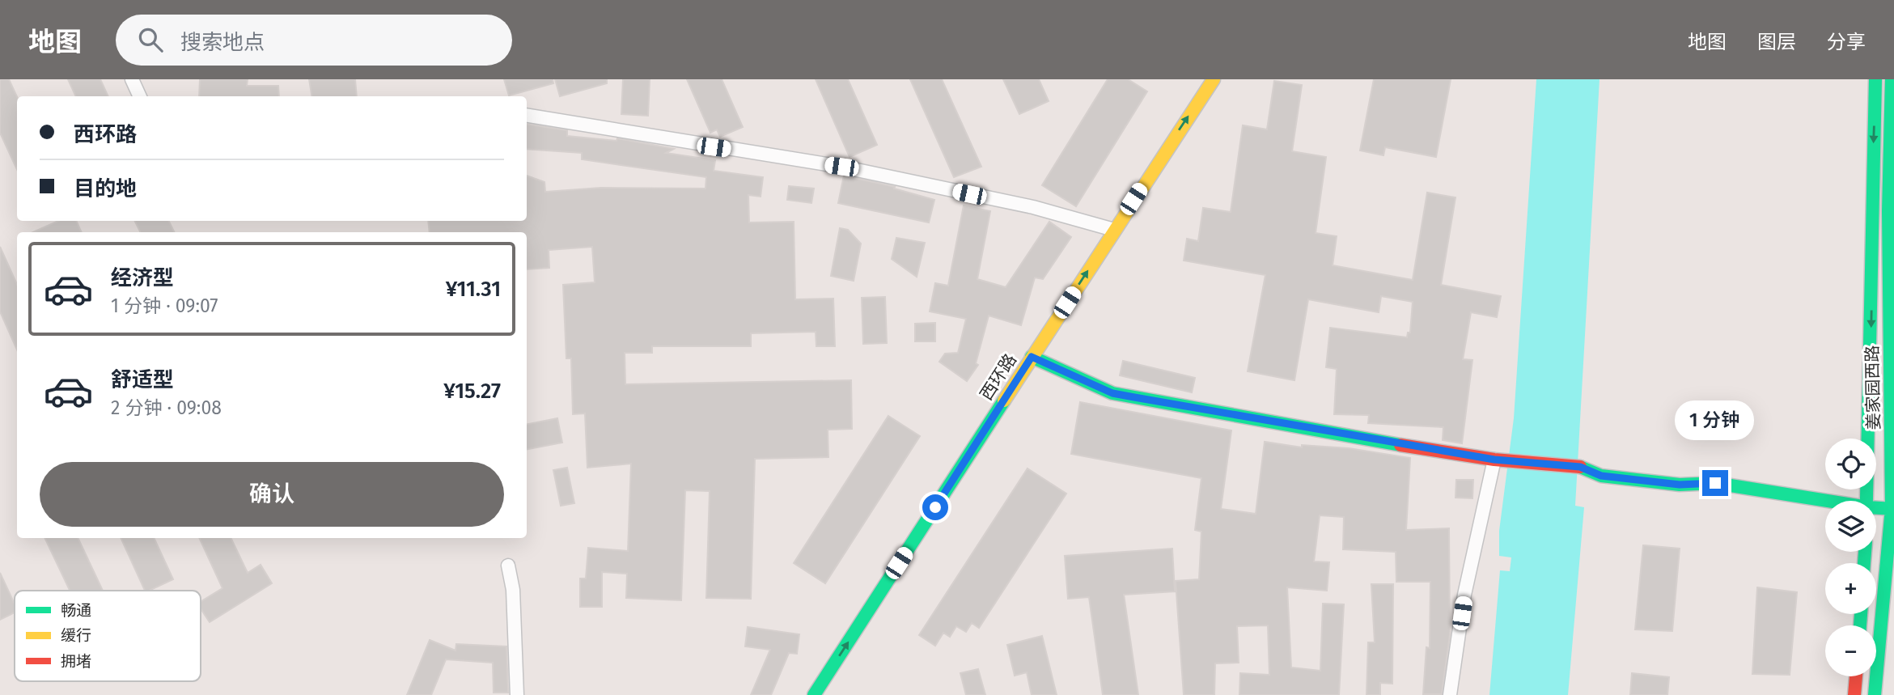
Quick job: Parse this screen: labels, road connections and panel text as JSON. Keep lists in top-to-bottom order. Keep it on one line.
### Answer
{"streets":{"street":["西环路","姜家园西路"]},"one_way":["西环路"],"legend":["畅通","缓行","拥堵"],"page":{"header":"地图","search":"搜索地点","nav":["地图","图层","分享"],"banner":["西环路","目的地"],"list":[{"name":"经济型","note":"1 分钟 · 09:07","value":"¥11.31"},{"name":"舒适型","note":"2 分钟 · 09:08","value":"¥15.27"}],"bubble":"1 分钟","map_buttons":["+","−"],"buttons":"确认"}}
